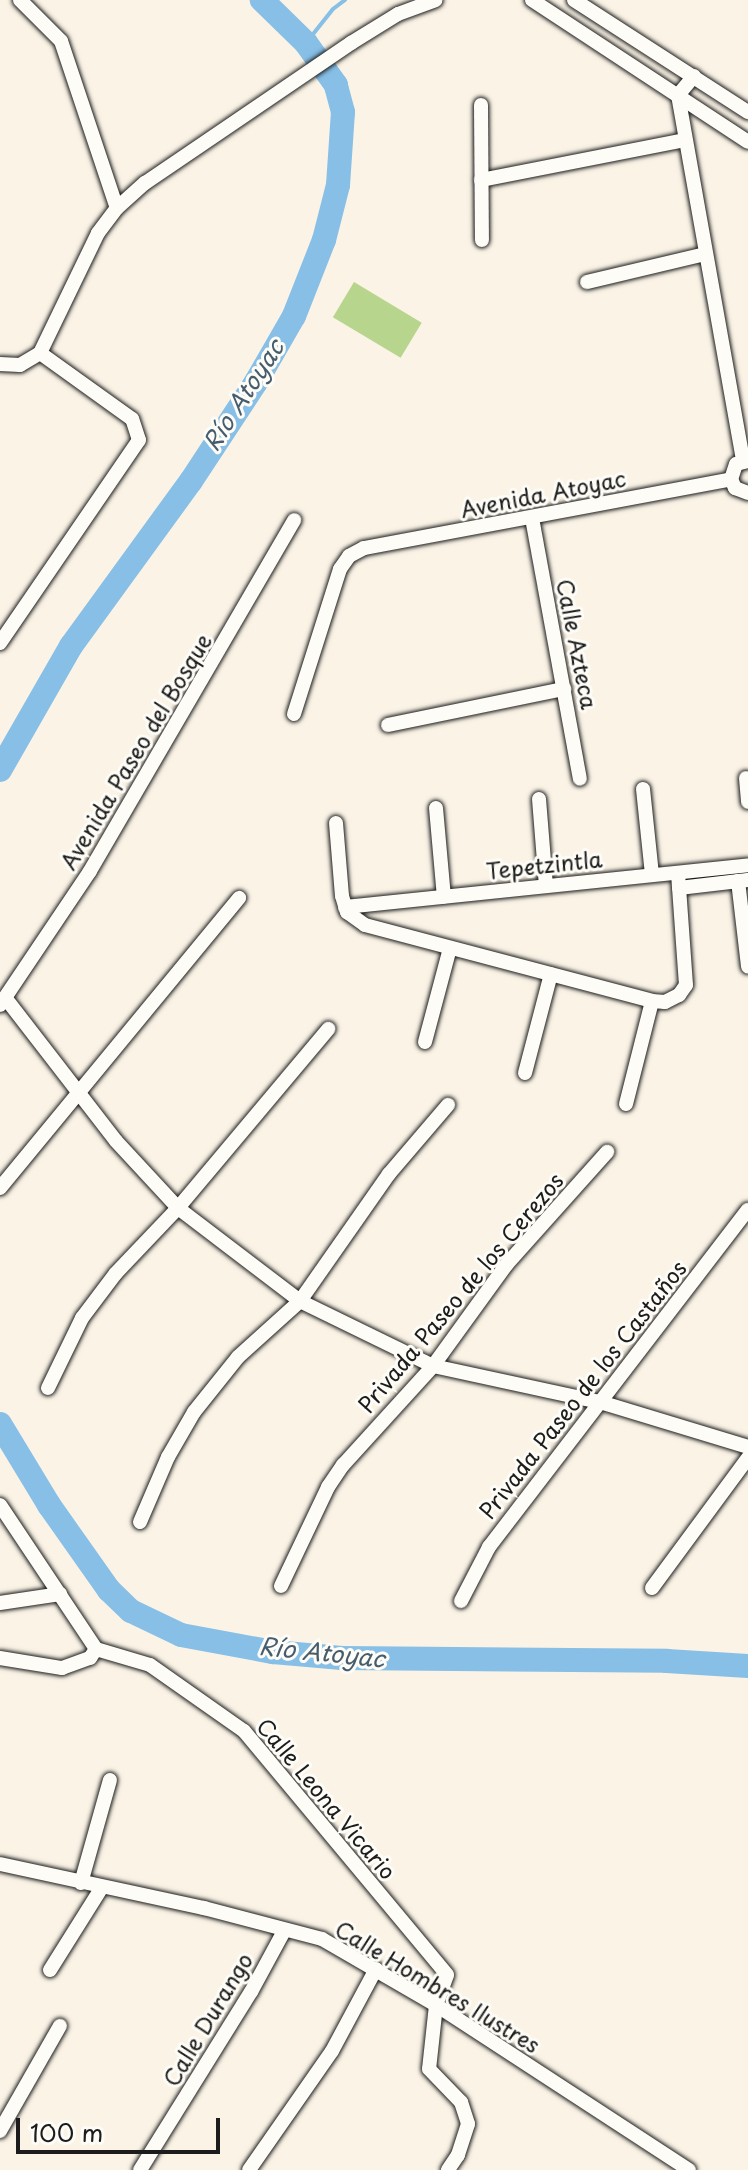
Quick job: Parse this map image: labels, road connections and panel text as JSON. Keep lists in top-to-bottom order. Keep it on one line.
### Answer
{"streets":{"street":["Avenida Atoyac","Calle Azteca","Avenida Paseo del Bosque","Tepetzintla","Privada Paseo de los Cerezos","Privada Paseo de los Castaños","Calle Leona Vicario","Calle Hombres Ilustres","Calle Durango"]},"crossings":[["Avenida Atoyac","Calle Azteca"],["Avenida Paseo del Bosque","Privada Paseo de los Cerezos"],["Avenida Paseo del Bosque","Privada Paseo de los Castaños"],["Calle Leona Vicario","Calle Hombres Ilustres"],["Calle Hombres Ilustres","Calle Durango"]],"water":["Río Atoyac"],"scale_bar":"100 m"}
